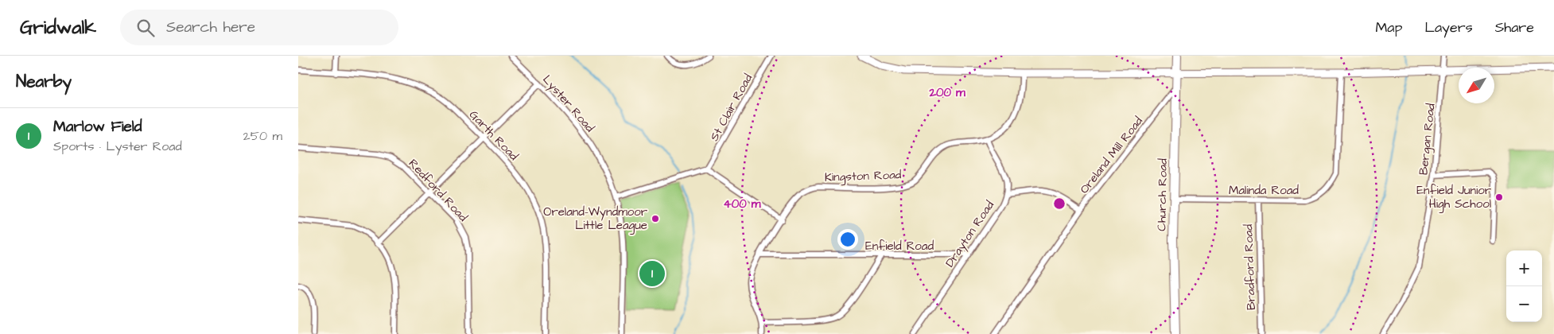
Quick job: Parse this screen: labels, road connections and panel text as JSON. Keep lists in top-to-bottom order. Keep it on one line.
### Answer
{"streets":{"main road":["Church Road"],"street":["Lyster Road","St Clair Road","Garth Road","Bergan Road","Oreland Mill Road","Kingston Road","Redford Road","Malinda Road","Drayton Road","Enfield Road","Bradford Road"]},"crossings":[["Oreland Mill Road","Church Road"],["Kingston Road","Drayton Road"],["Kingston Road","Enfield Road"],["Malinda Road","Church Road"],["Malinda Road","Bradford Road"],["Drayton Road","Enfield Road"]],"places":["Enfield Junior High School","Oreland-Wyndmoor Little League"],"north":"bottom left","page":{"header":"Gridwalk","search":"Search here","nav":["Map","Layers","Share"],"heading":"Nearby","list":[{"mark":"1","name":"Marlow Field","note":"Sports · Lyster Road","value":"250 m"}],"map_buttons":["+","−"],"pins":"1"},"rings":["200 m","400 m"]}
